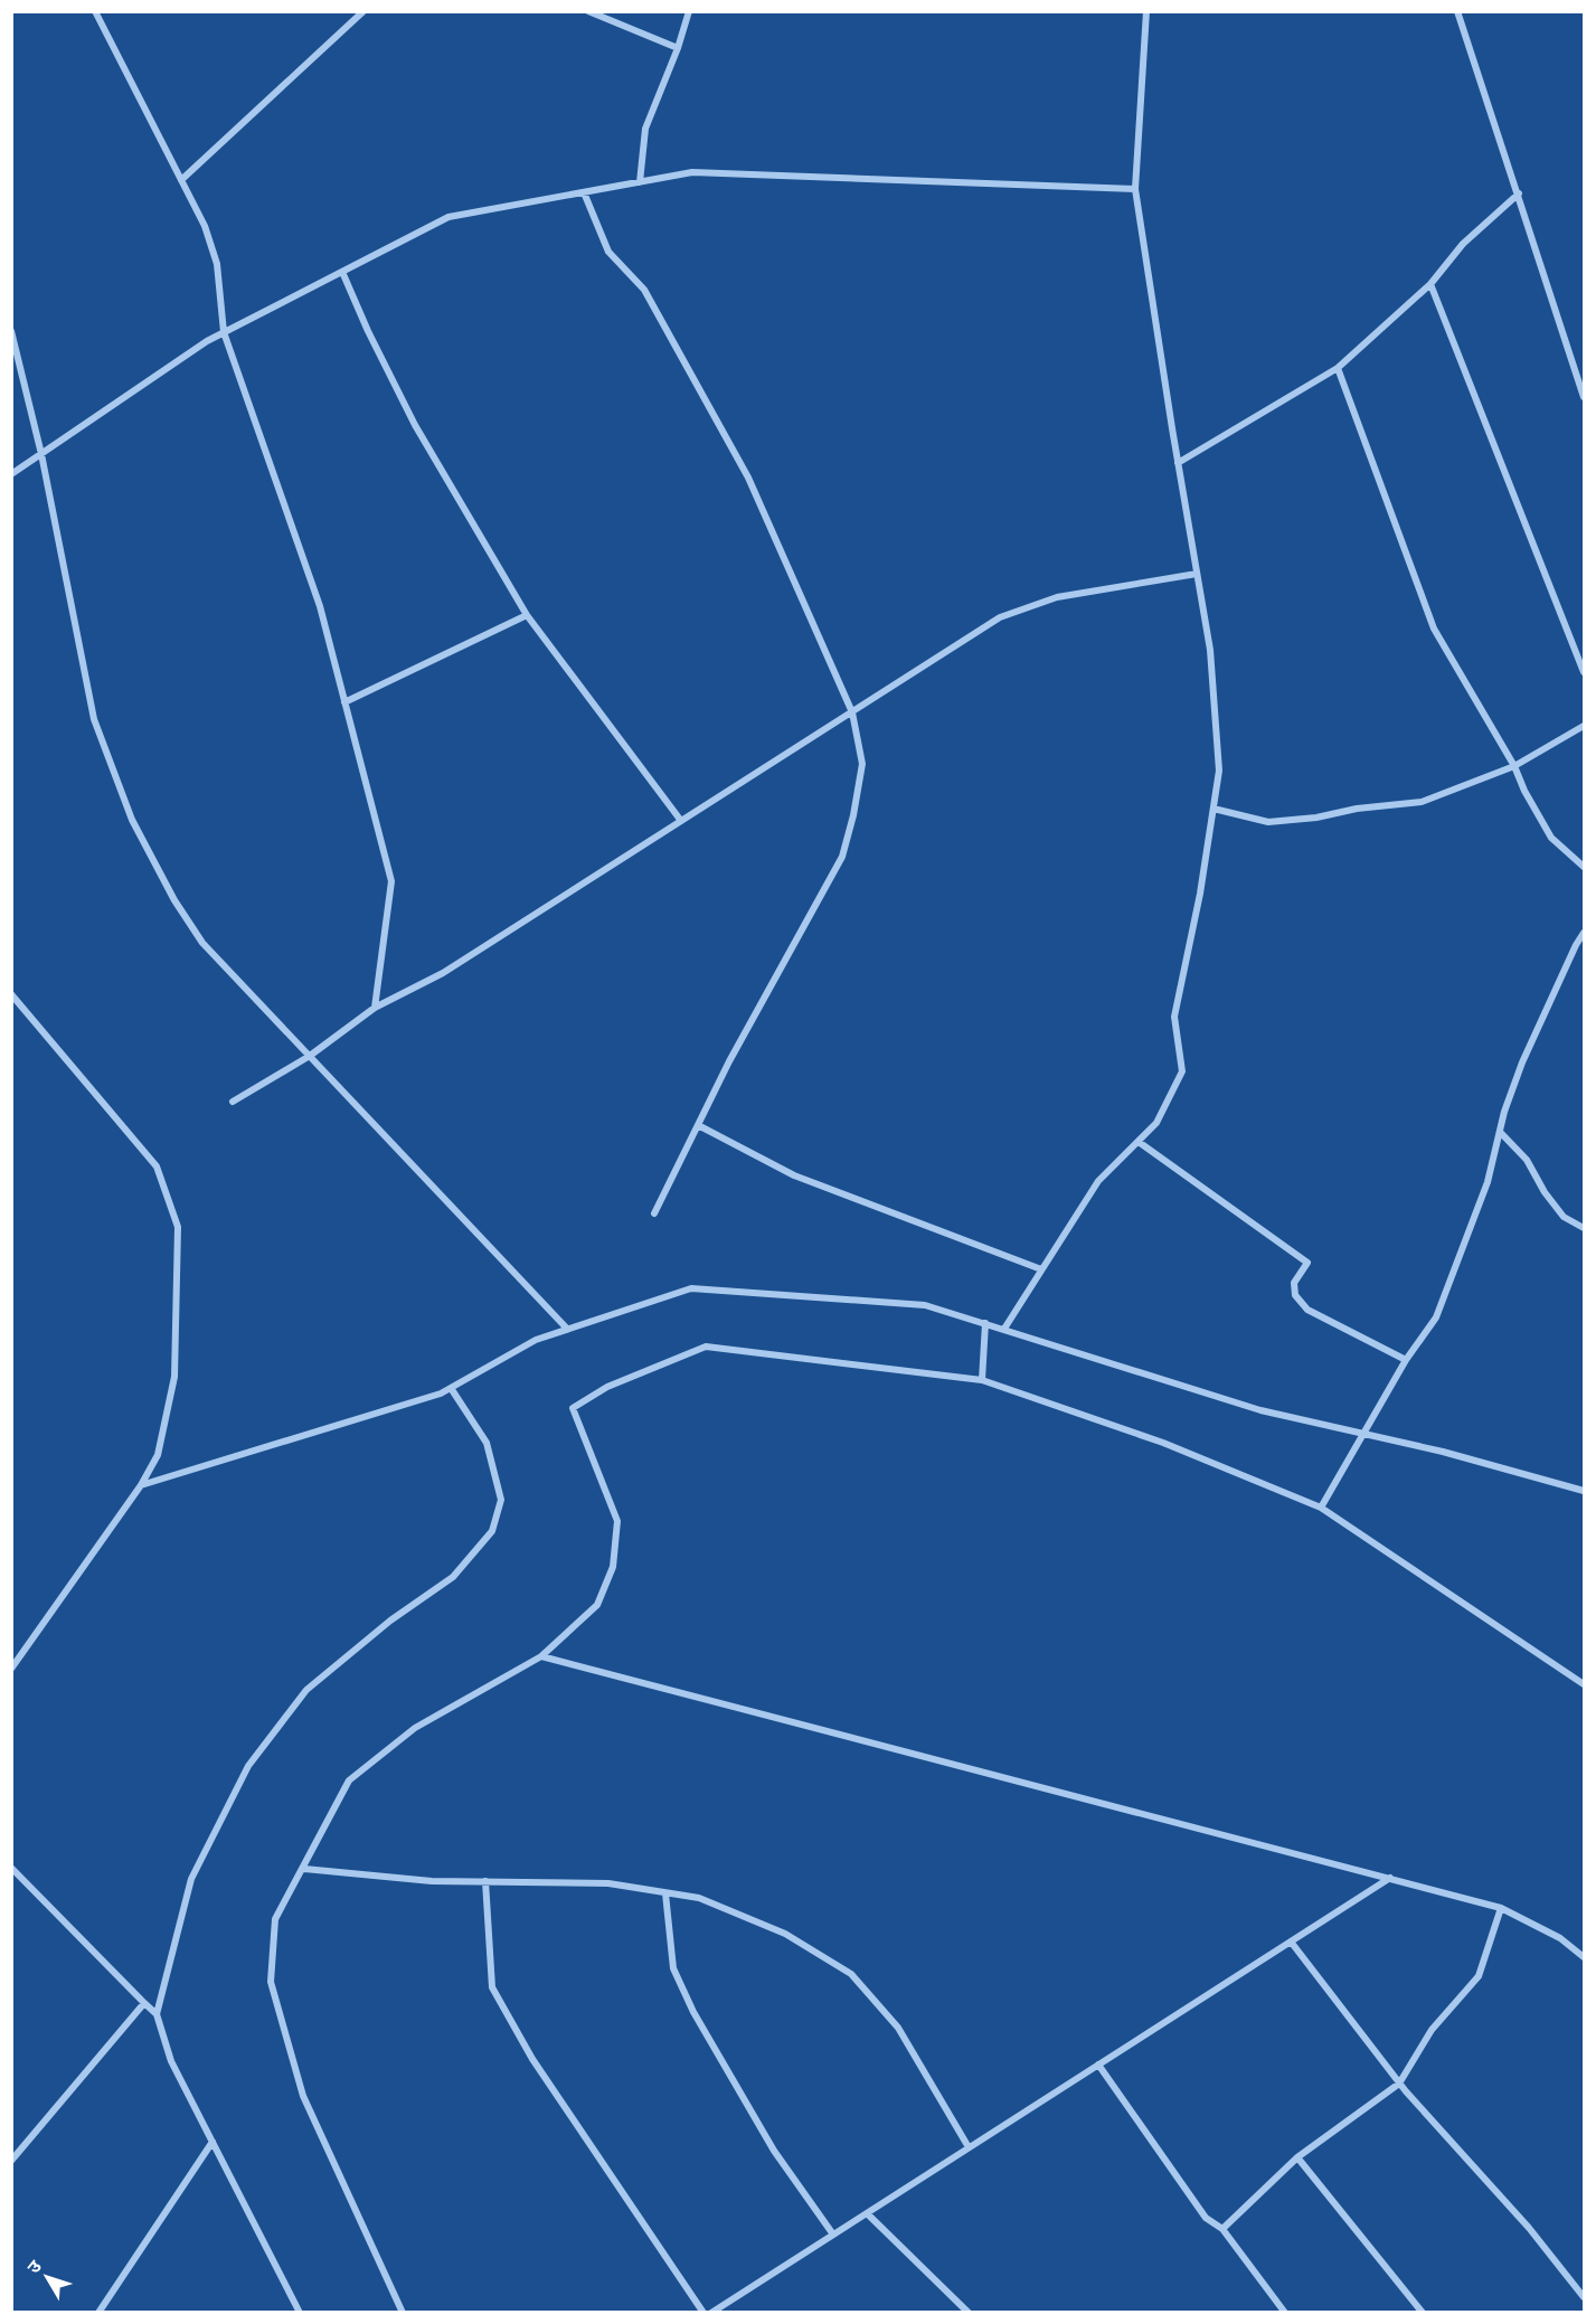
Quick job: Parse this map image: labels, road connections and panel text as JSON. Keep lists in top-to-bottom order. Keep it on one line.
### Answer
{"north":"top left"}
